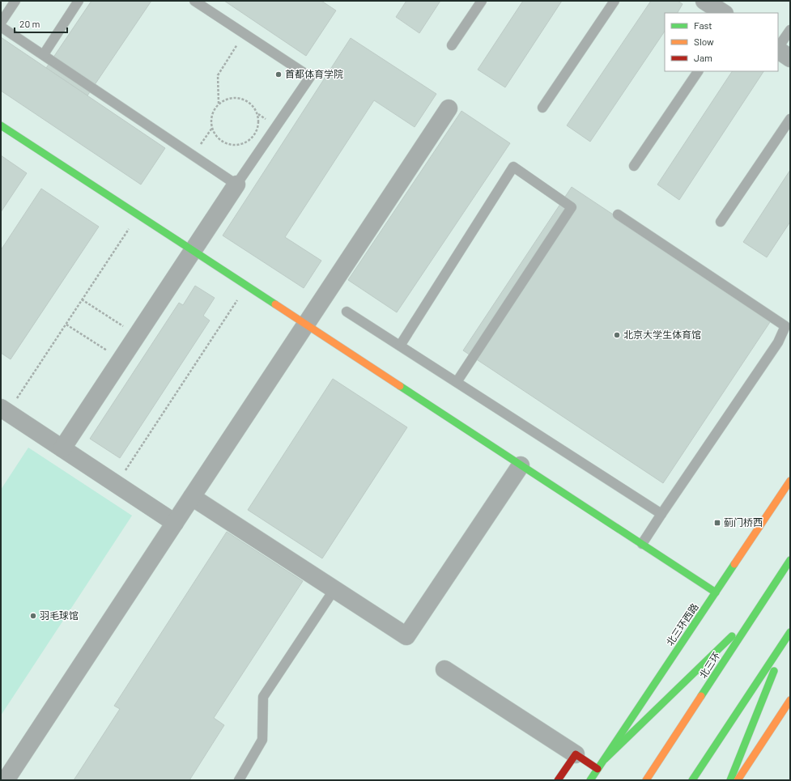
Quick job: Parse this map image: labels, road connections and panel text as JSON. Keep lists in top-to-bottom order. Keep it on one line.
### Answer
{"streets":{"main road":["北三环西路","北三环"]},"places":{"other":["首都体育学院","北京大学生体育馆","羽毛球馆"],"transit":["蓟门桥西"]},"legend":["Fast","Slow","Jam"],"scale_bar":"20 m"}
